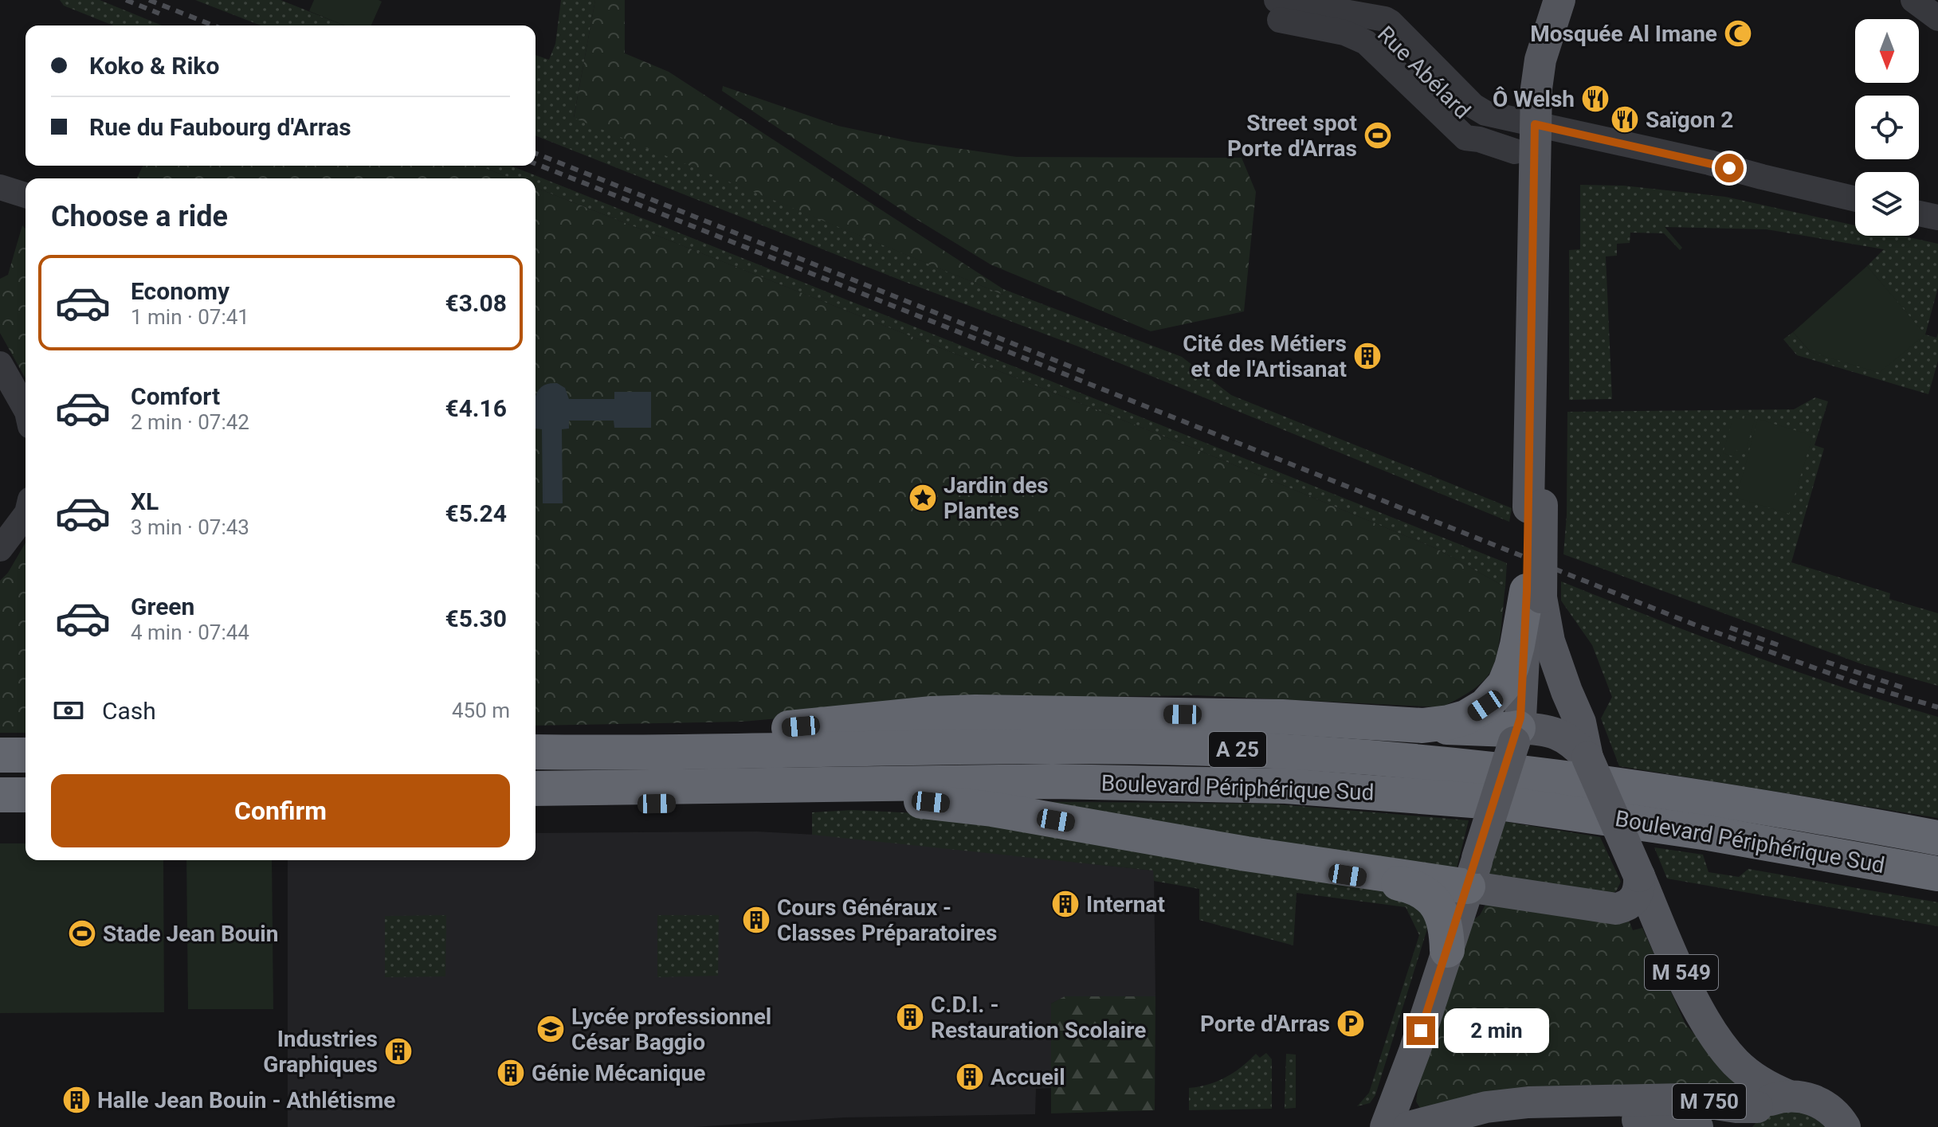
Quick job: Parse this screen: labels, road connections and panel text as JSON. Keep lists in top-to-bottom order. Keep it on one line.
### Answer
{"streets":{"highway":["A 25","Boulevard Périphérique Sud"],"main road":["M 549","M 750"],"street":["Rue Abélard"]},"crossings":[["Rue Abélard","M 549"],["M 549","M 750"]],"places":{"mosque":["Mosquée Al Imane"],"restaurant":["Ô Welsh","Saïgon 2"],"sports":["Street spot Porte d'Arras","Stade Jean Bouin"],"building":["Cité des Métiers et de l'Artisanat","Internat","Cours Généraux - Classes Préparatoires","C.D.I. - Restauration Scolaire","Industries Graphiques","Génie Mécanique","Accueil","Halle Jean Bouin - Athlétisme"],"place":["Jardin des Plantes"],"parking":["Porte d'Arras"],"school or university":["Lycée professionnel César Baggio"]},"north":"bottom","page":{"banner":["Koko & Riko","Rue du Faubourg d'Arras"],"heading":"Choose a ride","list":[{"name":"Economy","note":"1 min · 07:41","value":"€3.08"},{"name":"Comfort","note":"2 min · 07:42","value":"€4.16"},{"name":"XL","note":"3 min · 07:43","value":"€5.24"},{"name":"Green","note":"4 min · 07:44","value":"€5.30"}],"pay":["Cash","450 m"],"buttons":"Confirm","bubble":"2 min"}}
